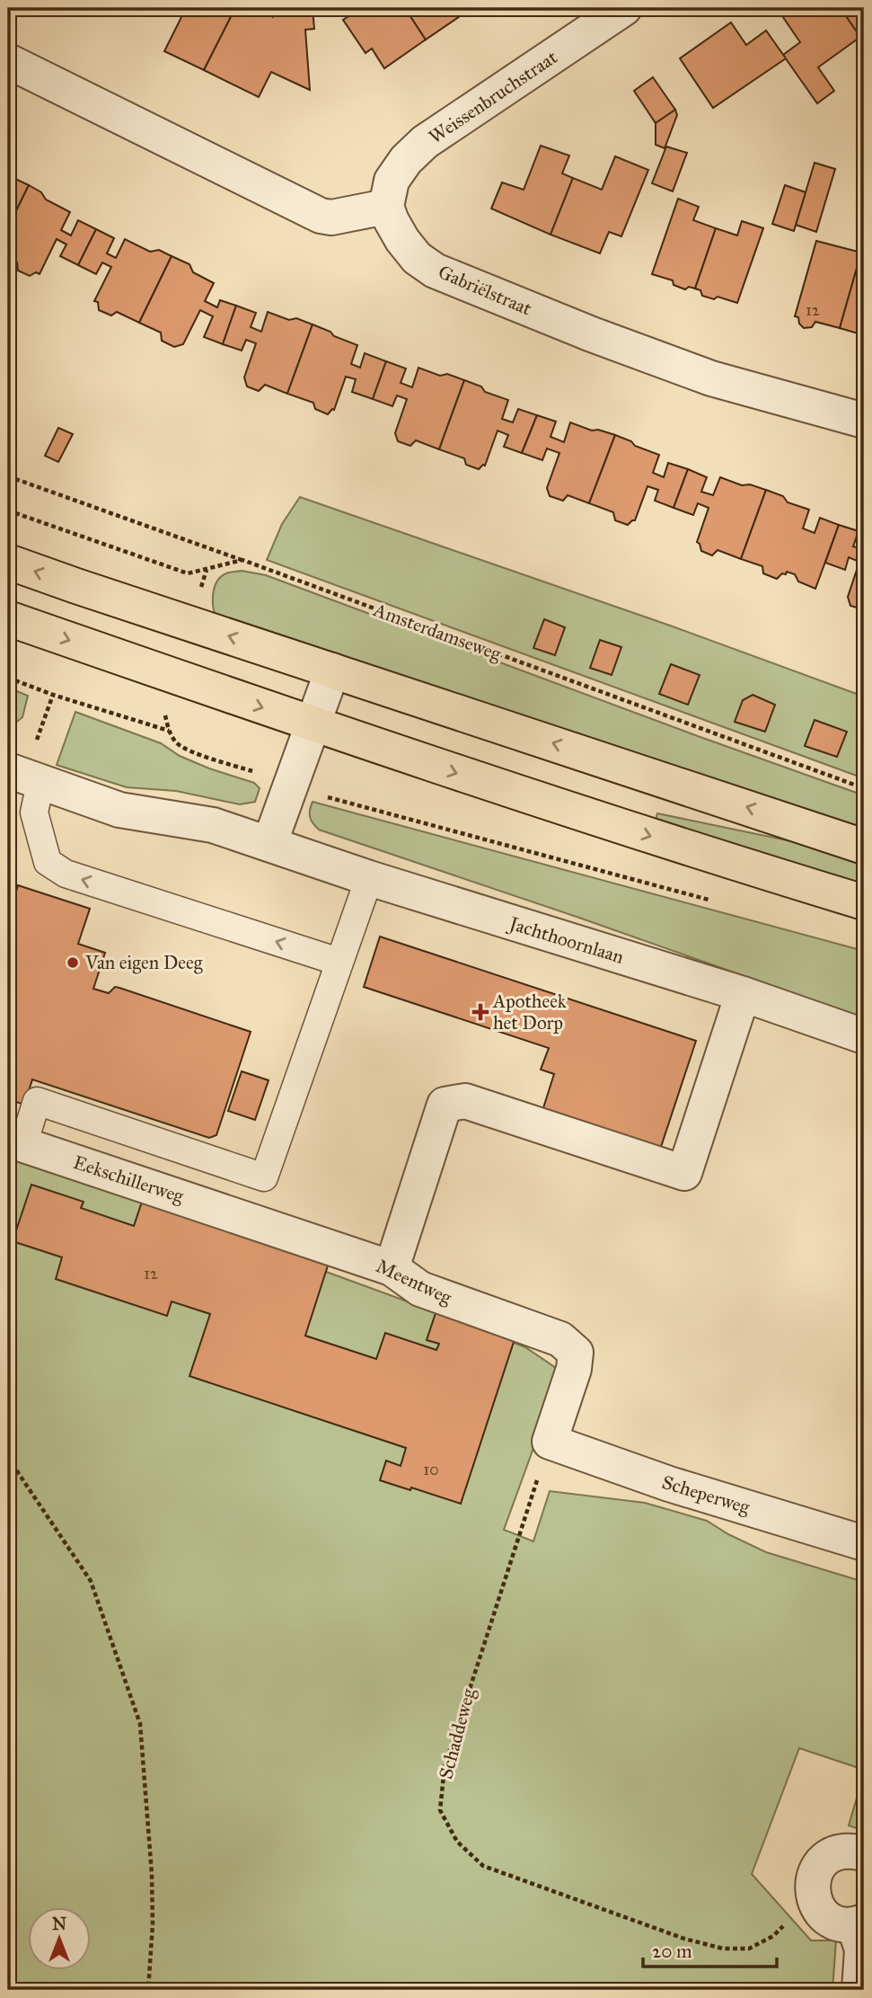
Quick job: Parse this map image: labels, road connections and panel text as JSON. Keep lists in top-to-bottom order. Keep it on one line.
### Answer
{"streets":{"street":["Weissenbruchstraat","Gabriëlstraat","Jachthoornlaan","Eekschillerweg","Meentweg","Scheperweg"],"path":["Amsterdamseweg","Schaddeweg"]},"crossings":[["Weissenbruchstraat","Gabriëlstraat"],["Eekschillerweg","Meentweg"],["Meentweg","Scheperweg"],["Meentweg","Schaddeweg"],["Scheperweg","Schaddeweg"]],"places":{"other":["Van eigen Deeg"],"health":["Apotheek het Dorp"]},"house_numbers":["12","12","10"],"scale_bar":"20 m","north":"top"}
